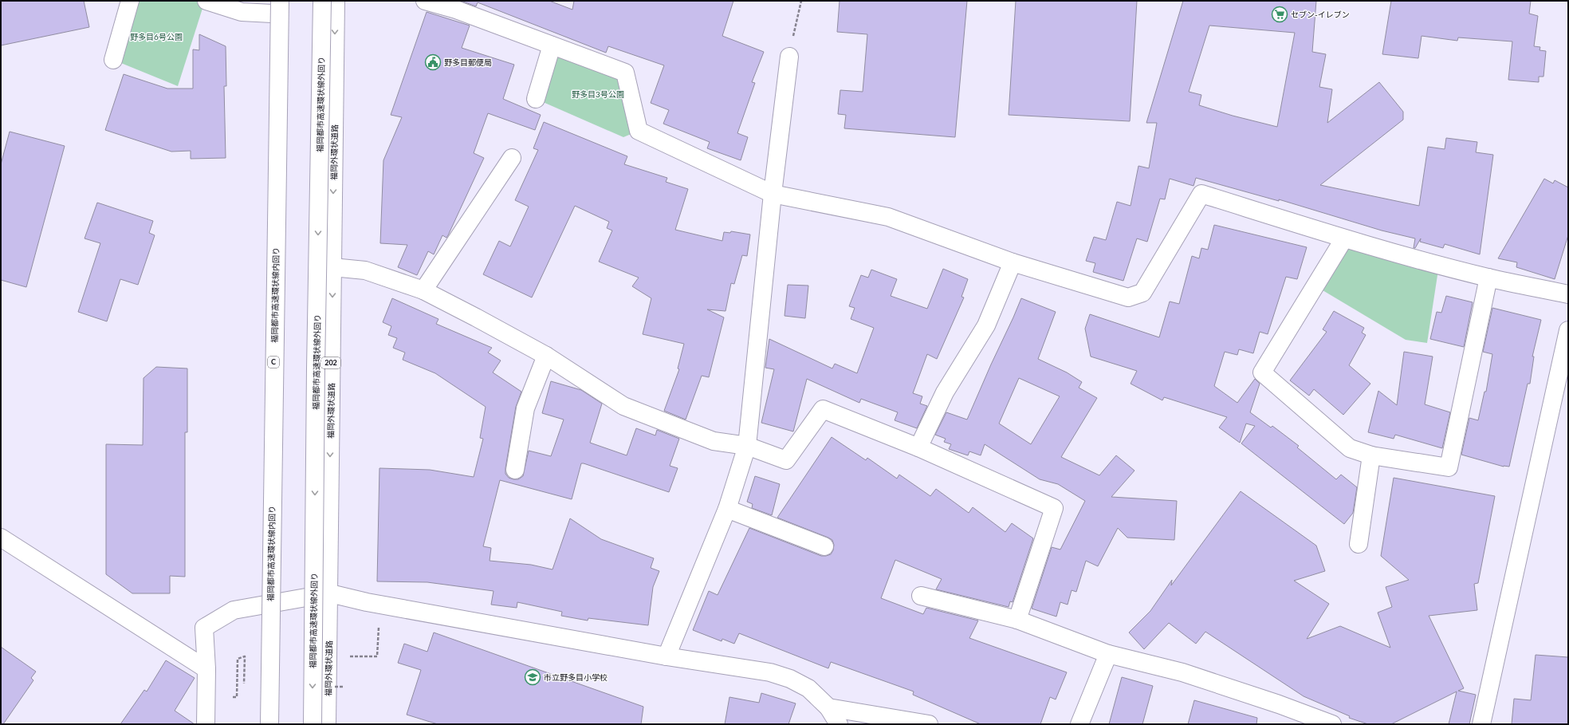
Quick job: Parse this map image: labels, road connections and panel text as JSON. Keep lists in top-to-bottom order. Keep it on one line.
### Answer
{"streets":{"main road":["福岡都市高速環状線外回り","福岡外環状道路","福岡都市高速環状線内回り","C","202"]},"parks":["野多目6号公園","野多目3号公園"],"places":{"supermarket":["セブン-イレブン"],"public building":["野多目郵便局"],"school or university":["市立野多目小学校"]}}
